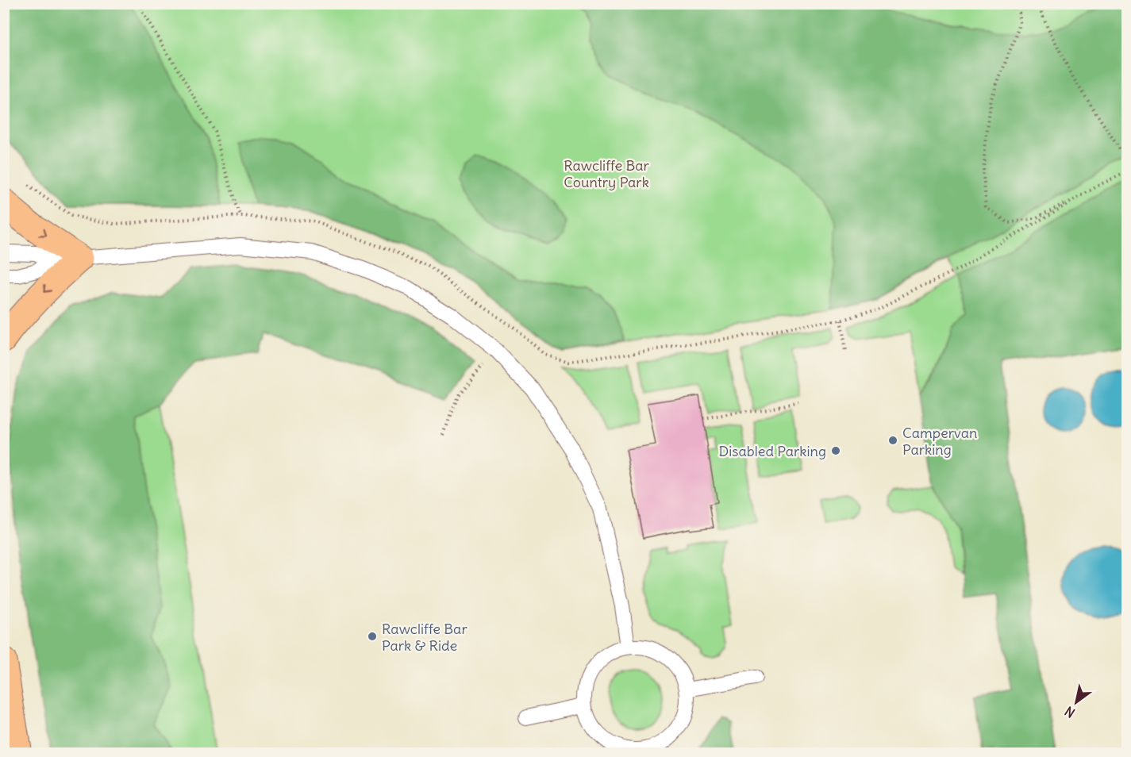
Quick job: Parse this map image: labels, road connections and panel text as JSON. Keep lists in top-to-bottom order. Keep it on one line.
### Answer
{"parks":["Rawcliffe Bar Country Park"],"places":["Campervan Parking","Disabled Parking","Rawcliffe Bar Park & Ride"],"north":"bottom left"}
